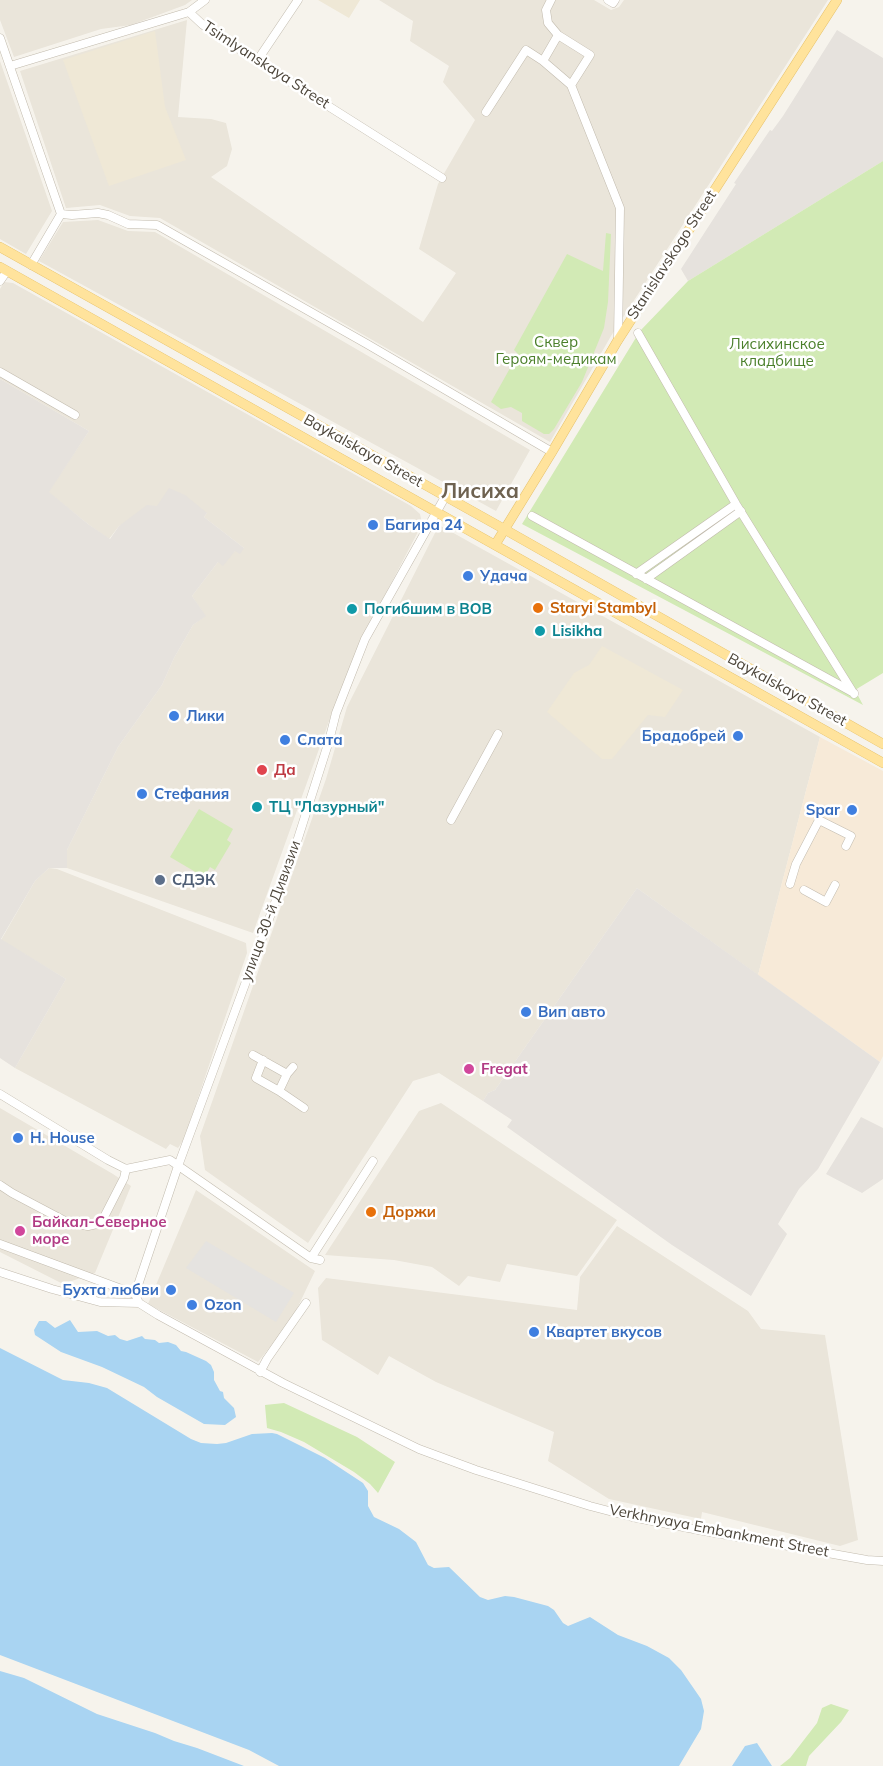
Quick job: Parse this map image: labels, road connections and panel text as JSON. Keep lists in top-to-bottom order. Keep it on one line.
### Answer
{"streets":{"main road":["Stanislavskogo Street","Baykalskaya Street"],"street":["Tsimlyanskaya Street","улица 30-й Дивизии","Verkhnyaya Embankment Street"]},"crossings":[["Stanislavskogo Street","Baykalskaya Street"],["Baykalskaya Street","улица 30-й Дивизии"]],"districts":["Лисиха"],"parks":["Сквер Героям-медикам","Лисихинское кладбище"],"places":["Багира 24","Удача","Staryi Stambyl","Погибшим в ВОВ","Lisikha","Лики","Брадобрей","Слата","Да","Стефания","ТЦ \"Лазурный\"","Spar","СДЭК","Вип авто","Fregat","H. House","Доржи","Байкал-Северное море","Бухта любви","Ozon","Квартет вкусов"]}
